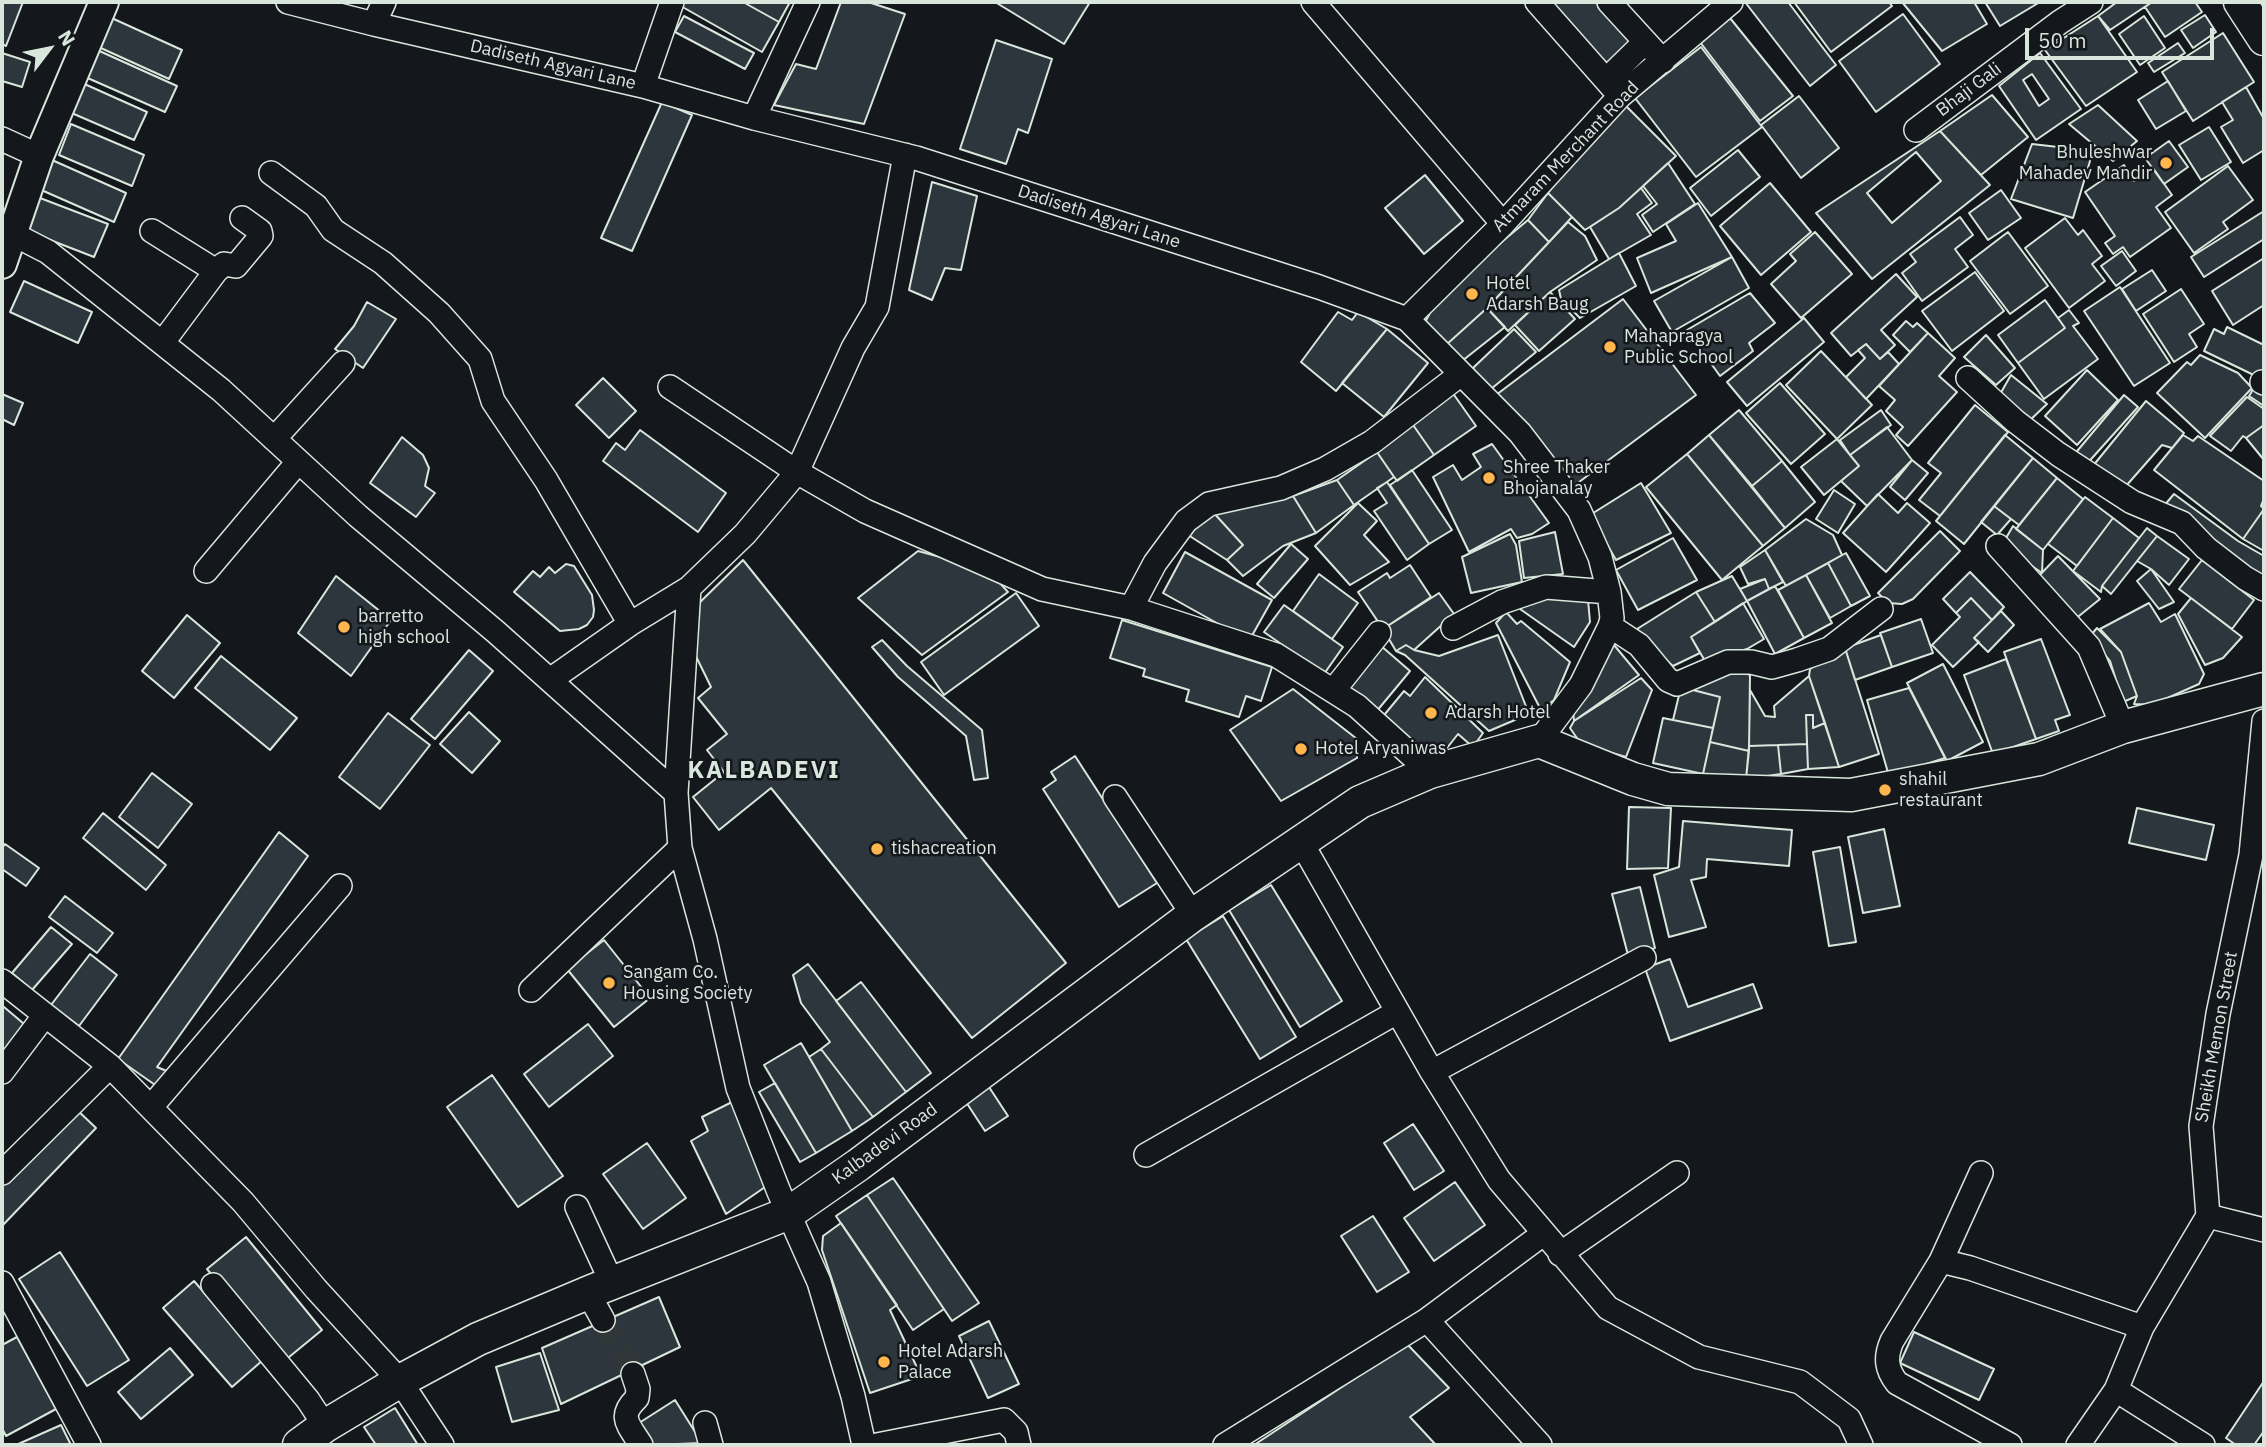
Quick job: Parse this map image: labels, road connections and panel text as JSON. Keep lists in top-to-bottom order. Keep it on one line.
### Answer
{"streets":{"main road":["Kalbadevi Road"],"street":["Dadiseth Agyari Lane","Bhaji Gali","Atmaram Merchant Road","Sheikh Memon Street"]},"crossings":[["Dadiseth Agyari Lane","Atmaram Merchant Road"],["Dadiseth Agyari Lane","Kalbadevi Road"]],"districts":["KALBADEVI"],"places":["Bhuleshwar Mahadev Mandir","Hotel Adarsh Baug","Mahapragya Public School","Shree Thaker Bhojanalay","barretto high school","Adarsh Hotel","Hotel Aryaniwas","shahil restaurant","tishacreation","Sangam Co. Housing Society","Hotel Adarsh Palace"],"scale_bar":"50 m","north":"top right"}
